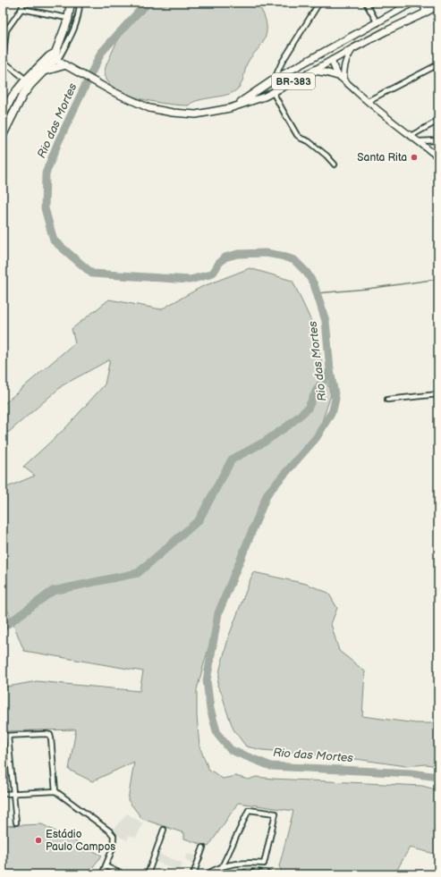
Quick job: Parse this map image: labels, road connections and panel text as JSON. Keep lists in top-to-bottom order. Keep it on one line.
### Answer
{"streets":{"main road":["BR-383"]},"water":["Rio das Mortes"],"places":["Santa Rita","Estádio Paulo Campos"]}
